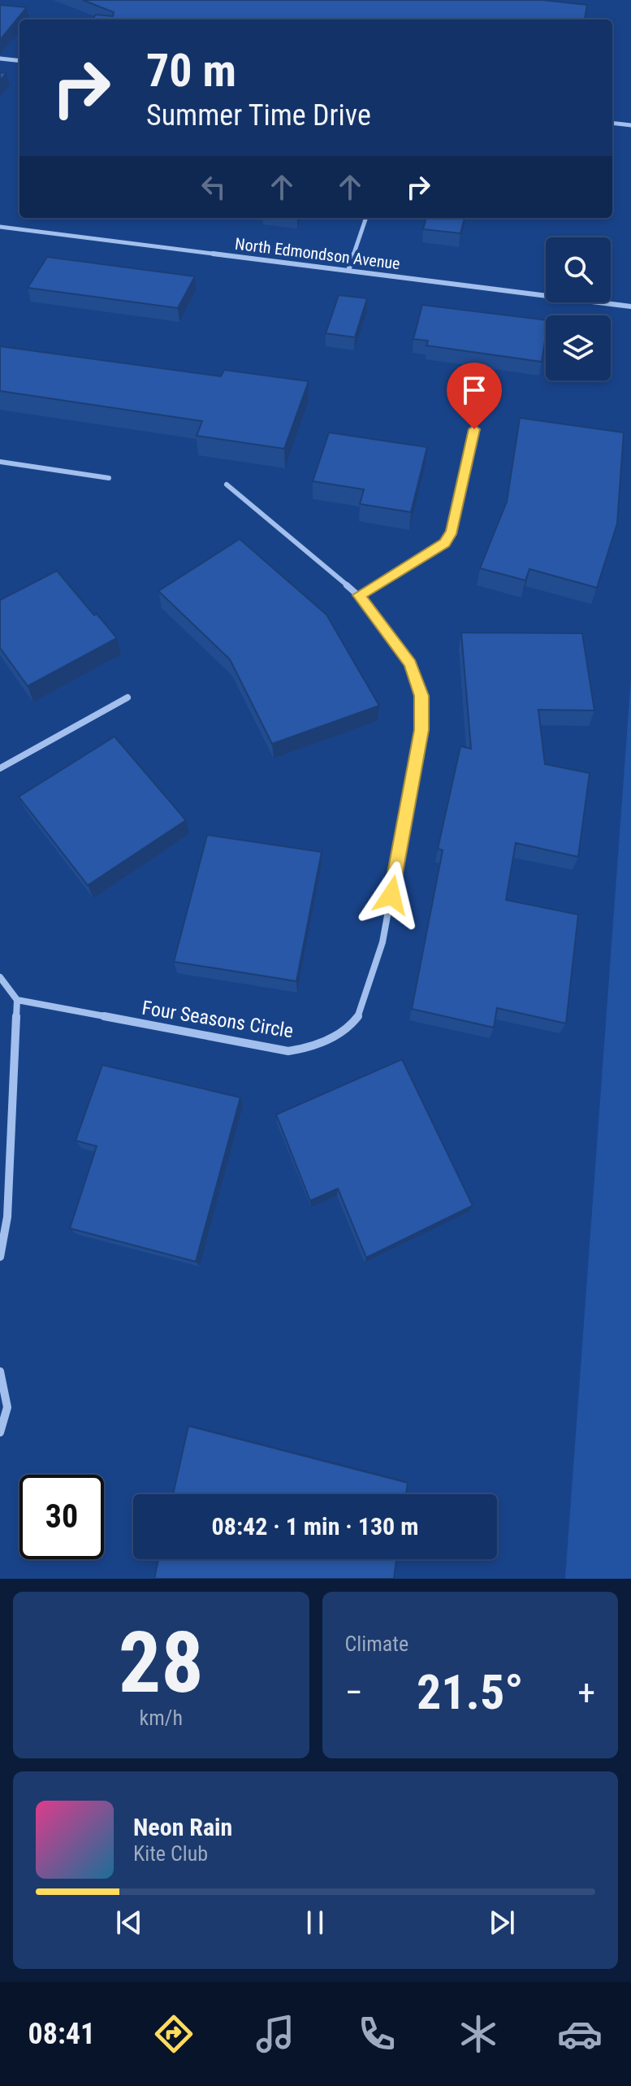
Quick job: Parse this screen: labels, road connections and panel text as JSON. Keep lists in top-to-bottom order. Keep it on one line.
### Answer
{"streets":{"street":["North Edmondson Avenue","Four Seasons Circle"]},"page":{"turn":["70 m","Summer Time Drive"],"limit":"30","trip":"08:42 · 1 min · 130 m","tile":[["28","km/h"],"Climate"],"heat":["−","21.5°","+"],"song":["Neon Rain","Kite Club"],"tabs":"08:41"}}
